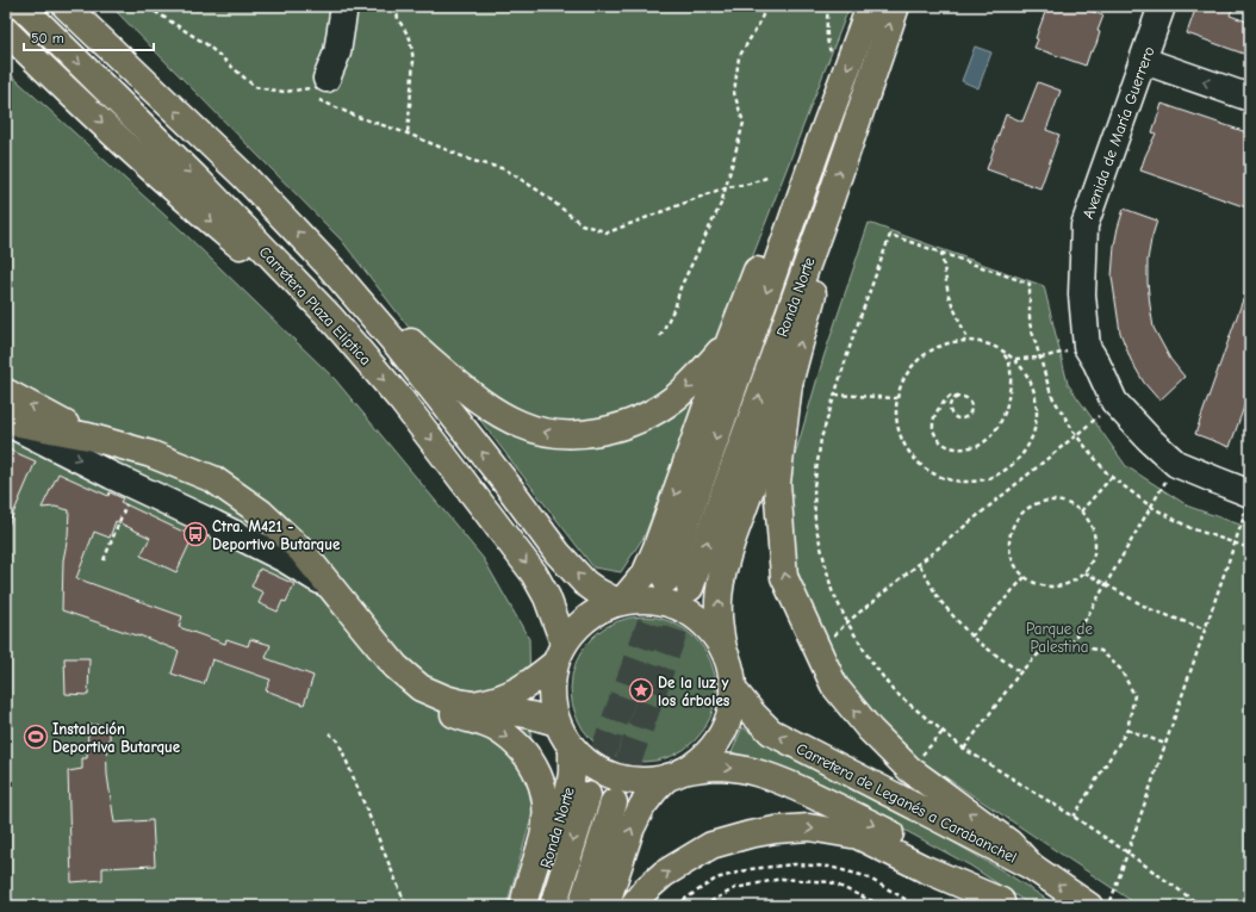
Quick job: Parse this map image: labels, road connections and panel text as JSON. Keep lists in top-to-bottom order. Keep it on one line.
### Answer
{"streets":{"main road":["Ronda Norte","Carretera Plaza Elíptica","Carretera de Leganés a Carabanchel"],"street":["Avenida de María Guerrero"]},"parks":["Parque de Palestina"],"places":{"bus stop":["Ctra. M421 - Deportivo Butarque"],"place":["De la luz y los árboles"],"sports":["Instalación Deportiva Butarque"]},"scale_bar":"50 m"}
